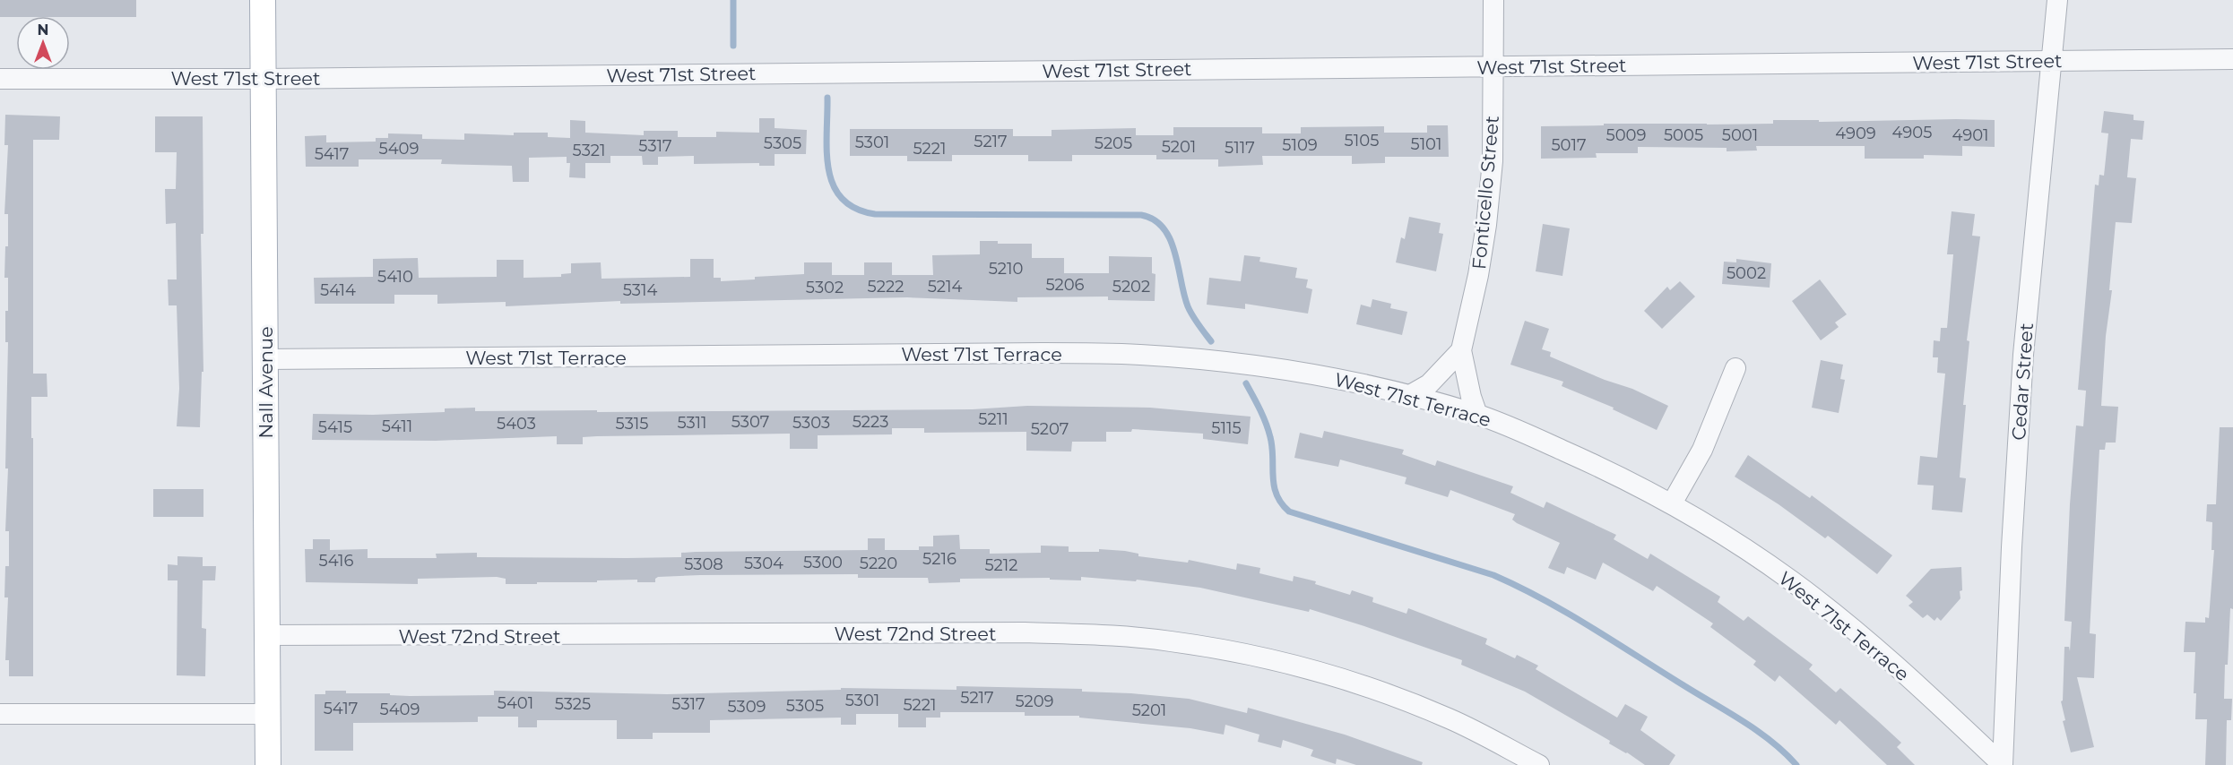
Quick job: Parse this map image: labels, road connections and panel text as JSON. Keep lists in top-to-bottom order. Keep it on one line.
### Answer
{"streets":{"main road":["Nall Avenue"],"street":["West 71st Street","Fonticello Street","West 71st Terrace","Cedar Street","West 72nd Street"]},"crossings":[["West 71st Street","Fonticello Street"],["West 71st Street","Cedar Street"],["West 71st Street","Nall Avenue"],["Fonticello Street","West 71st Terrace"],["West 71st Terrace","Cedar Street"],["West 71st Terrace","Nall Avenue"],["Nall Avenue","West 72nd Street"]],"house_numbers":["4905","4909","5009","5005","5001","4901","5105","5217","5301","5305","5205","5101","5109","5017","5317","5201","5117","5409","5221","5321","5417","5210","5002","5410","5206","5222","5214","5202","5302","5414","5314","5211","5307","5223","5311","5303","5403","5315","5411","5415","5115","5207","5216","5416","5300","5304","5220","5308","5212","5217","5301","5209","5401","5325","5317","5221","5305","5309","5417","5409","5201"],"north":"top"}
